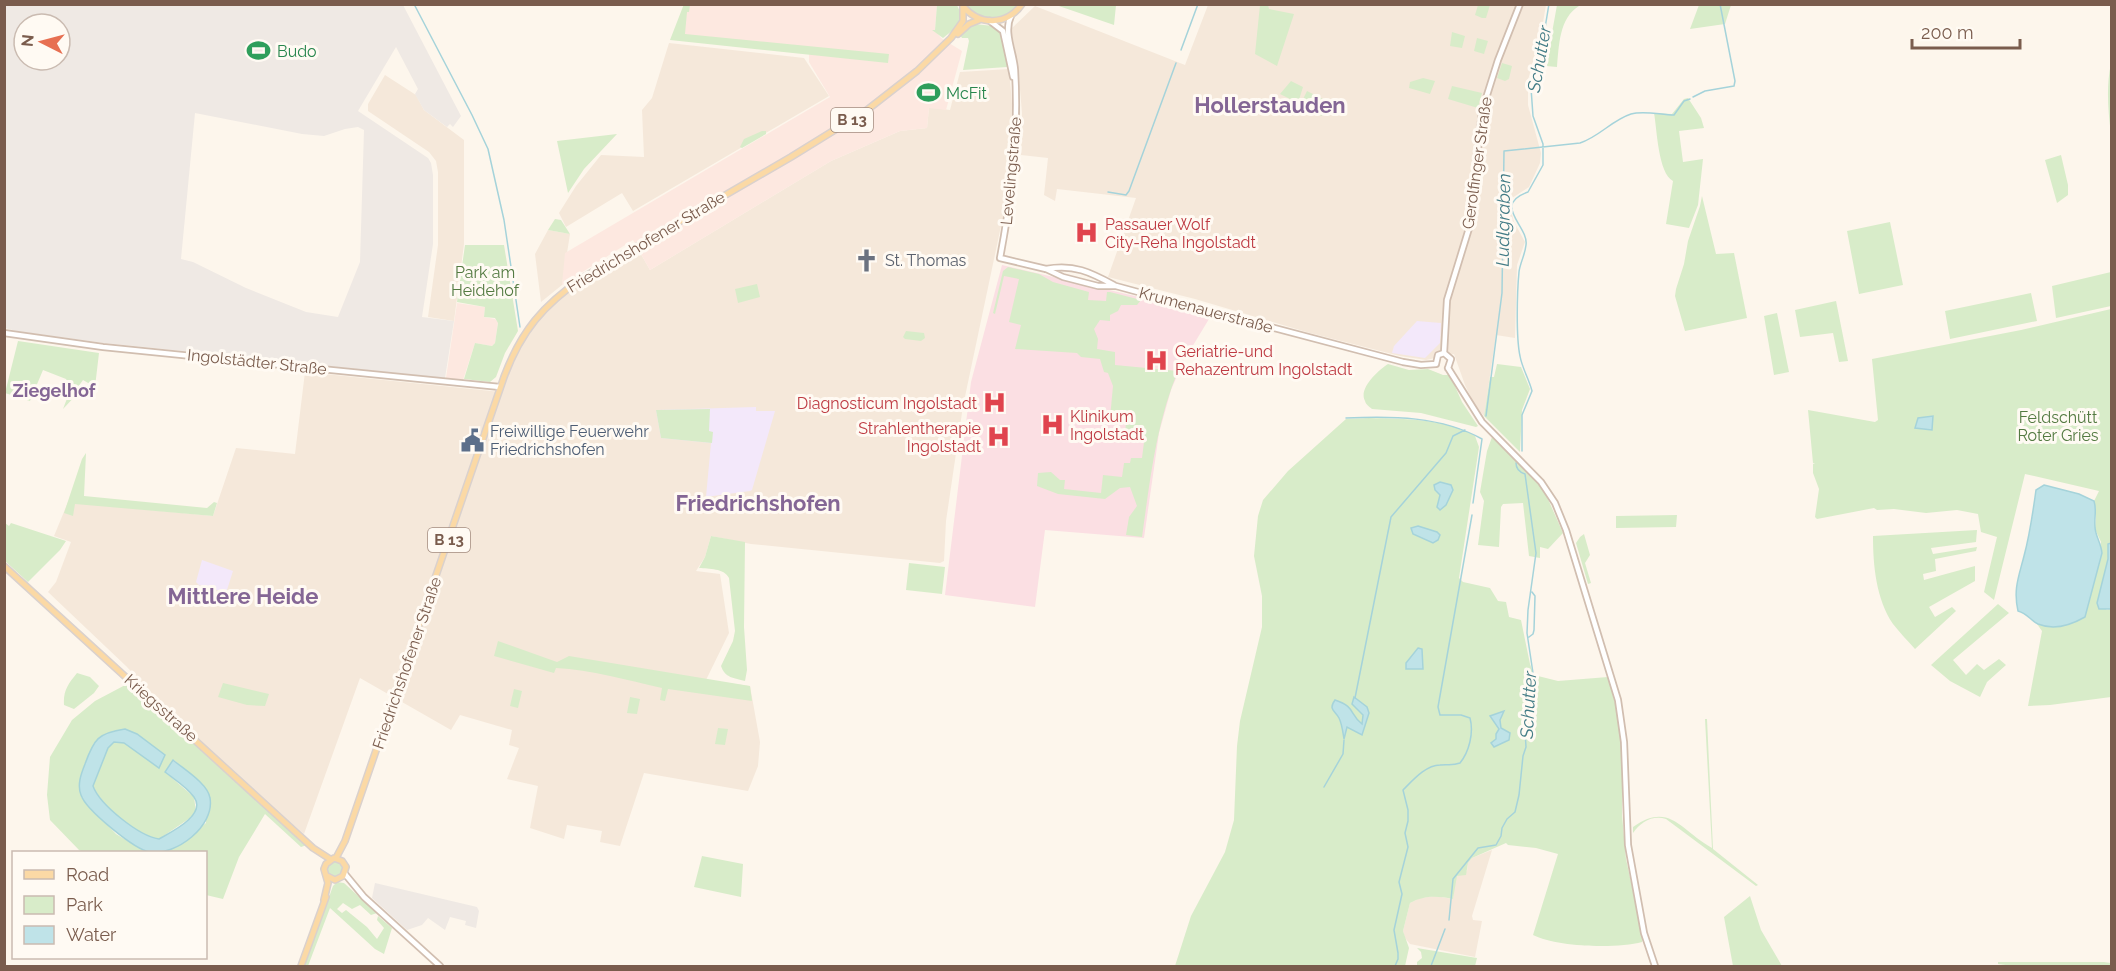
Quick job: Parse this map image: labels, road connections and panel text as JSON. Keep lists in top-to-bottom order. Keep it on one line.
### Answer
{"streets":{"main road":["B 13","Friedrichshofener Straße","Kriegsstraße"],"street":["Gerolfinger Straße","Levelingstraße","Krumenauerstraße","Ingolstädter Straße"]},"crossings":[["B 13","Friedrichshofener Straße"],["B 13","Kriegsstraße"],["Gerolfinger Straße","Krumenauerstraße"],["Levelingstraße","Krumenauerstraße"],["Friedrichshofener Straße","Ingolstädter Straße"],["Friedrichshofener Straße","Kriegsstraße"]],"districts":["Hollerstauden","Ziegelhof","Friedrichshofen","Mittlere Heide"],"water":["Schutter","Ludlgraben"],"parks":["Park am Heidehof","Feldschütt Roter Gries"],"places":{"sports":["Budo","McFit"],"hospital":["Passauer Wolf City-Reha Ingolstadt","Geriatrie-und Rehazentrum Ingolstadt","Diagnosticum Ingolstadt","Klinikum Ingolstadt","Strahlentherapie Ingolstadt"],"church":["St. Thomas"],"public building":["Freiwillige Feuerwehr Friedrichshofen"]},"legend":["Road","Park","Water"],"scale_bar":"200 m","north":"left"}
